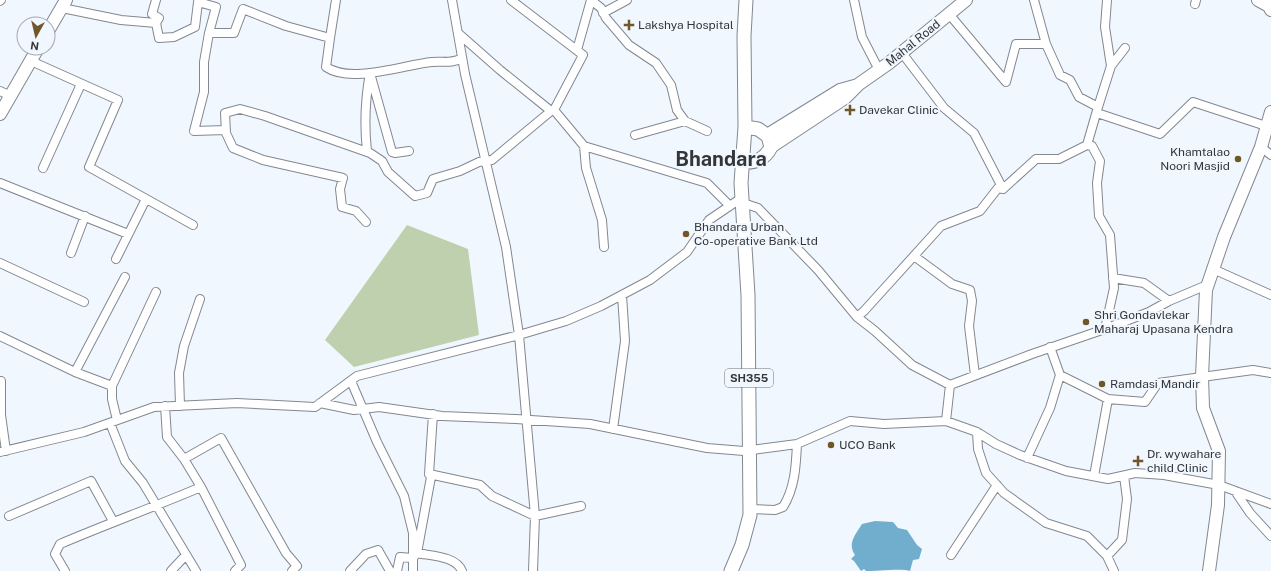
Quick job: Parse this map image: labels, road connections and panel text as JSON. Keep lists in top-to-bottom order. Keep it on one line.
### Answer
{"streets":{"main road":["SH355"],"street":["Mahal Road"]},"districts":["Bhandara"],"places":{"health":["Lakshya Hospital","Davekar Clinic","Dr. wywahare child Clinic"],"other":["Khamtalao Noori Masjid","Bhandara Urban Co-operative Bank Ltd","Shri Gondavlekar Maharaj Upasana Kendra","Ramdasi Mandir","UCO Bank"]},"north":"bottom"}
